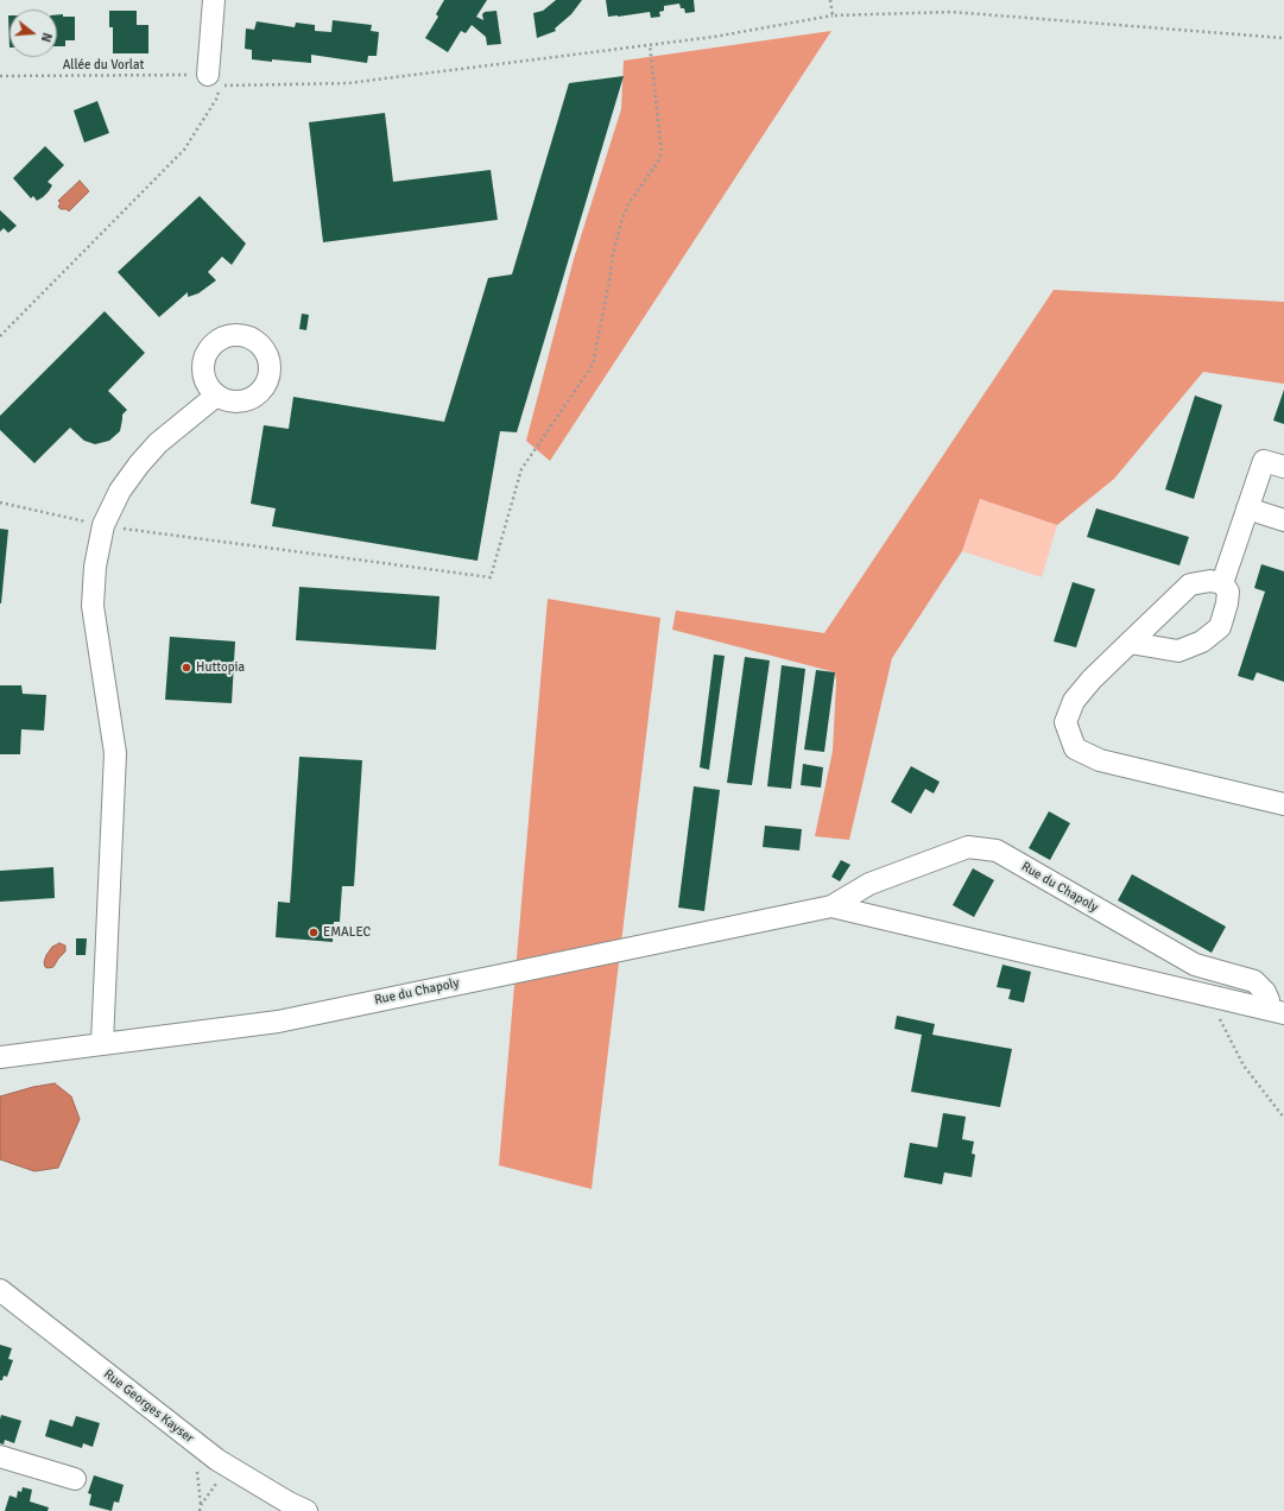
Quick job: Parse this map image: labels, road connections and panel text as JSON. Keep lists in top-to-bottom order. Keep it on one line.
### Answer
{"streets":{"street":["Rue du Chapoly","Rue Georges Kayser"],"path":["Allée du Vorlat"]},"places":["Huttopia","EMALEC"],"north":"right"}
